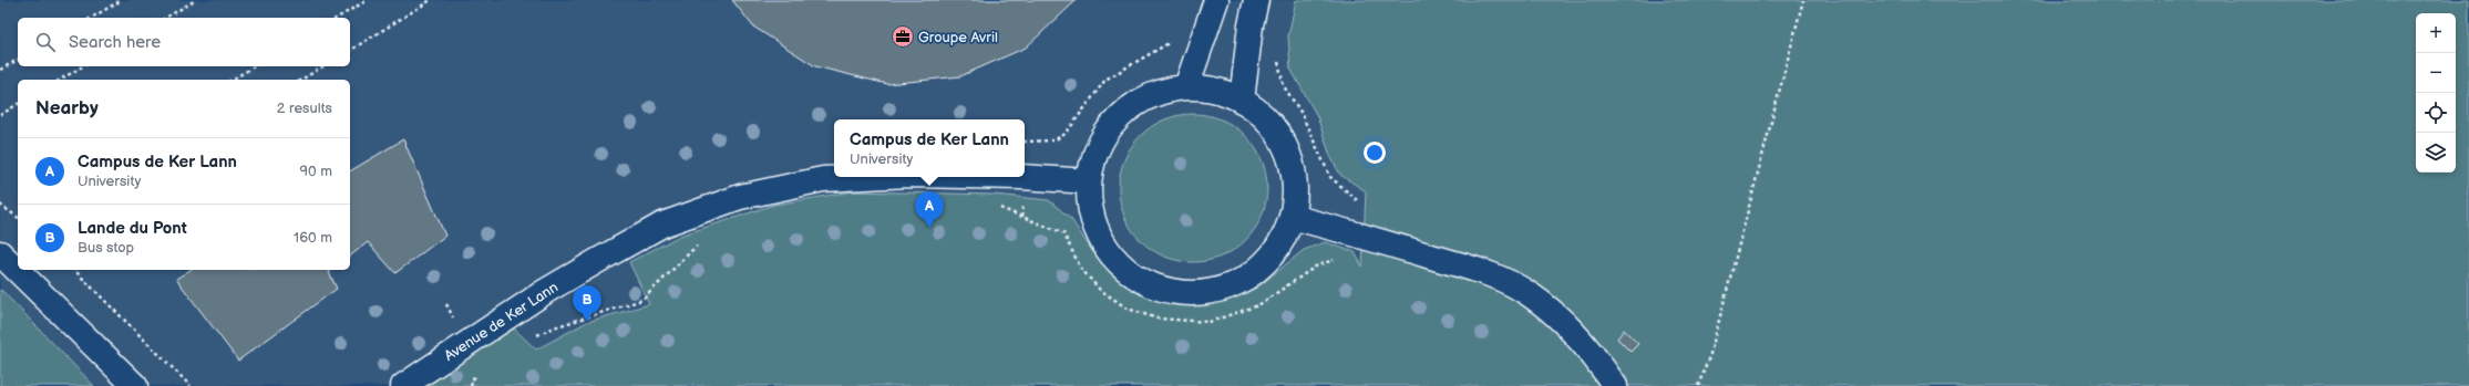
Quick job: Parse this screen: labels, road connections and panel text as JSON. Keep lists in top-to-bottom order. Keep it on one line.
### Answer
{"streets":{"street":["Avenue de Ker Lann"]},"places":{"office":["Groupe Avril"]},"page":{"map_buttons":["+","−"],"search":"Search here","heading":["Nearby","2 results"],"popup":["Campus de Ker Lann","University"],"list":[{"mark":"A","name":"Campus de Ker Lann","note":"University","value":"90 m"},{"mark":"B","name":"Lande du Pont","note":"Bus stop","value":"160 m"}],"pins":["A","B"]}}
